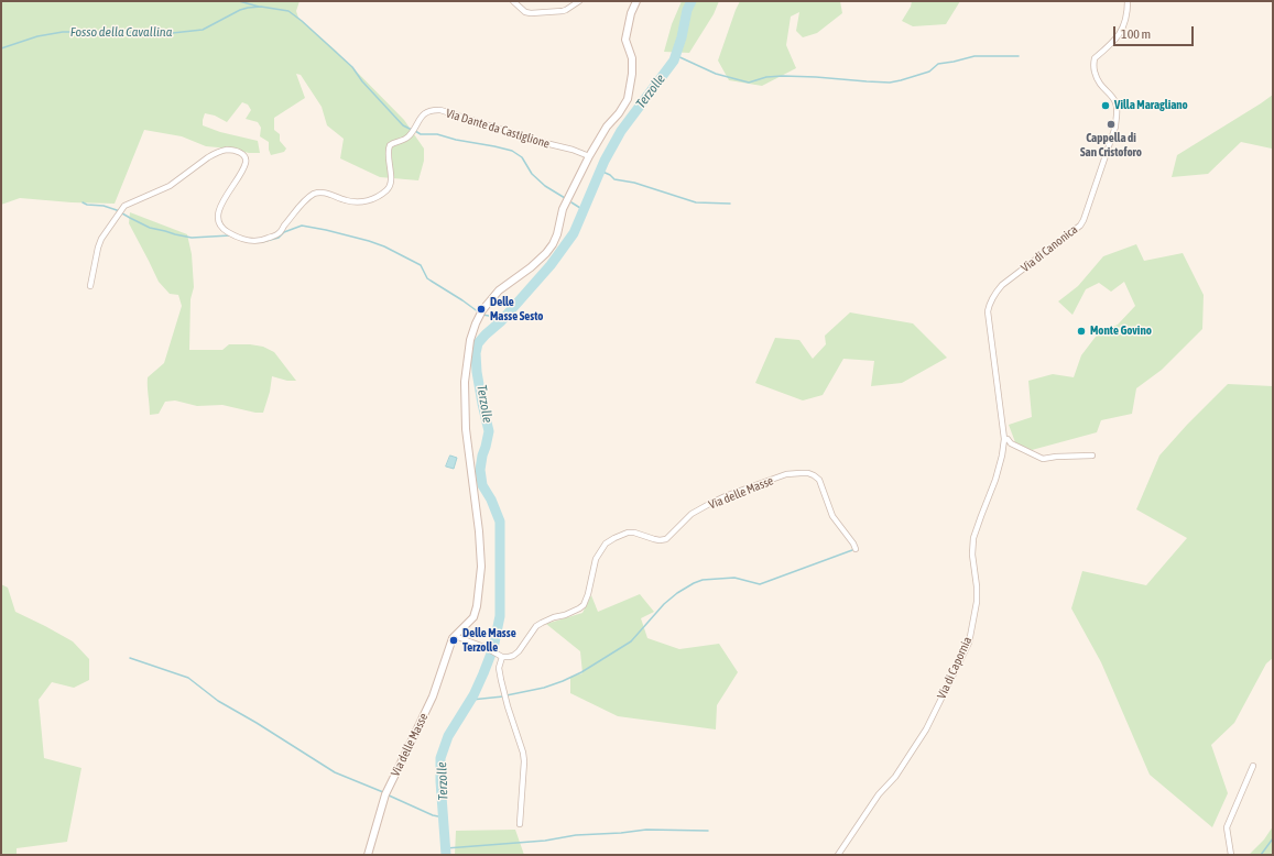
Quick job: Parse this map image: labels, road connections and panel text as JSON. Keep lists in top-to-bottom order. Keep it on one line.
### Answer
{"streets":{"street":["Via Dante da Castiglione","Via di Canonica","Via delle Masse","Via di Capornia"]},"crossings":[["Via Dante da Castiglione","Via delle Masse"],["Via di Canonica","Via di Capornia"]],"water":["Fosso della Cavallina","Terzolle"],"places":["Villa Maragliano","Cappella di San Cristoforo","Delle Masse Sesto","Monte Govino","Delle Masse Terzolle"],"scale_bar":"100 m"}
